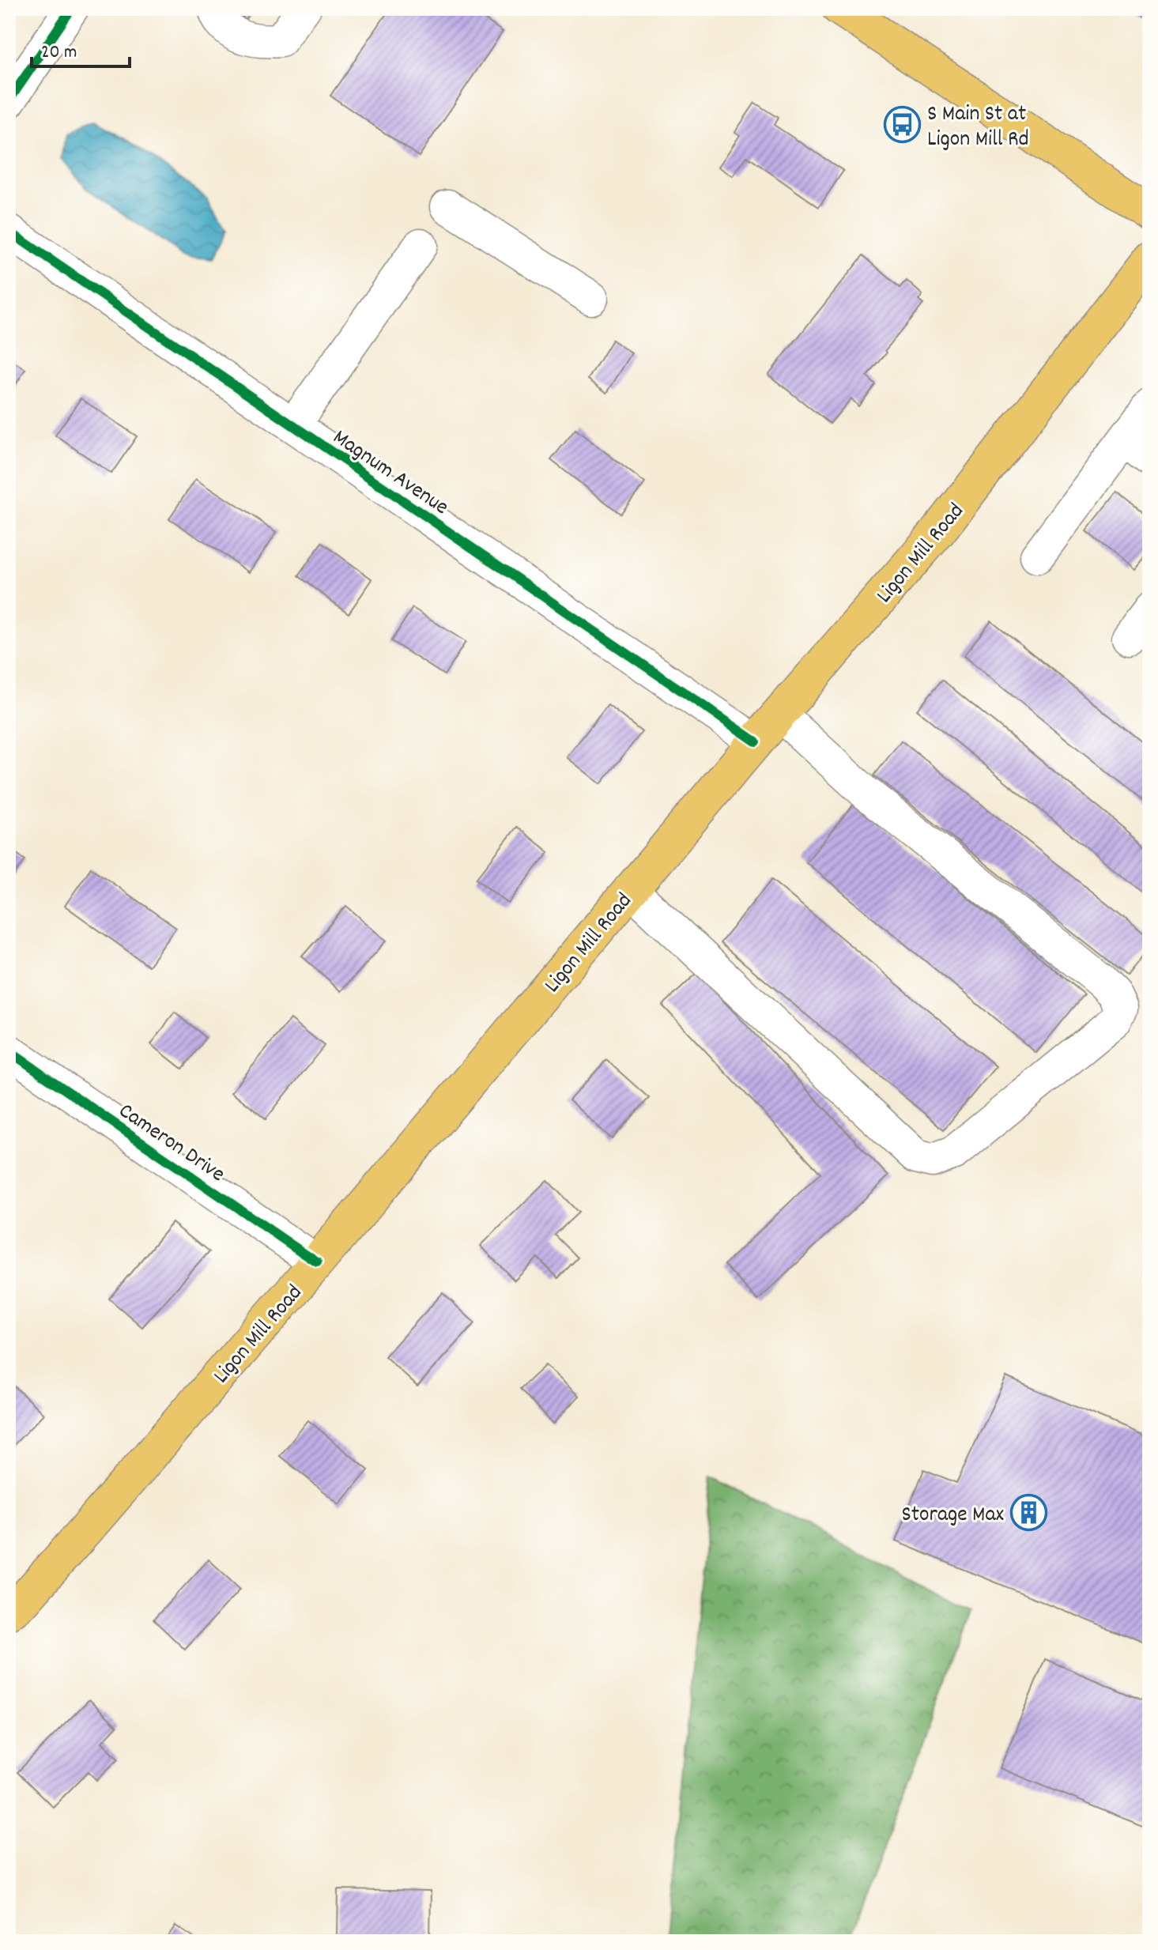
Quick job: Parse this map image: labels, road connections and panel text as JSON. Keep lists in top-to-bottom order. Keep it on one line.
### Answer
{"streets":{"main road":["Ligon Mill Road"],"street":["Magnum Avenue","Cameron Drive"]},"crossings":[["Magnum Avenue","Ligon Mill Road"],["Ligon Mill Road","Cameron Drive"]],"places":{"bus stop":["S Main St at Ligon Mill Rd"],"building":["Storage Max"]},"scale_bar":"20 m"}
